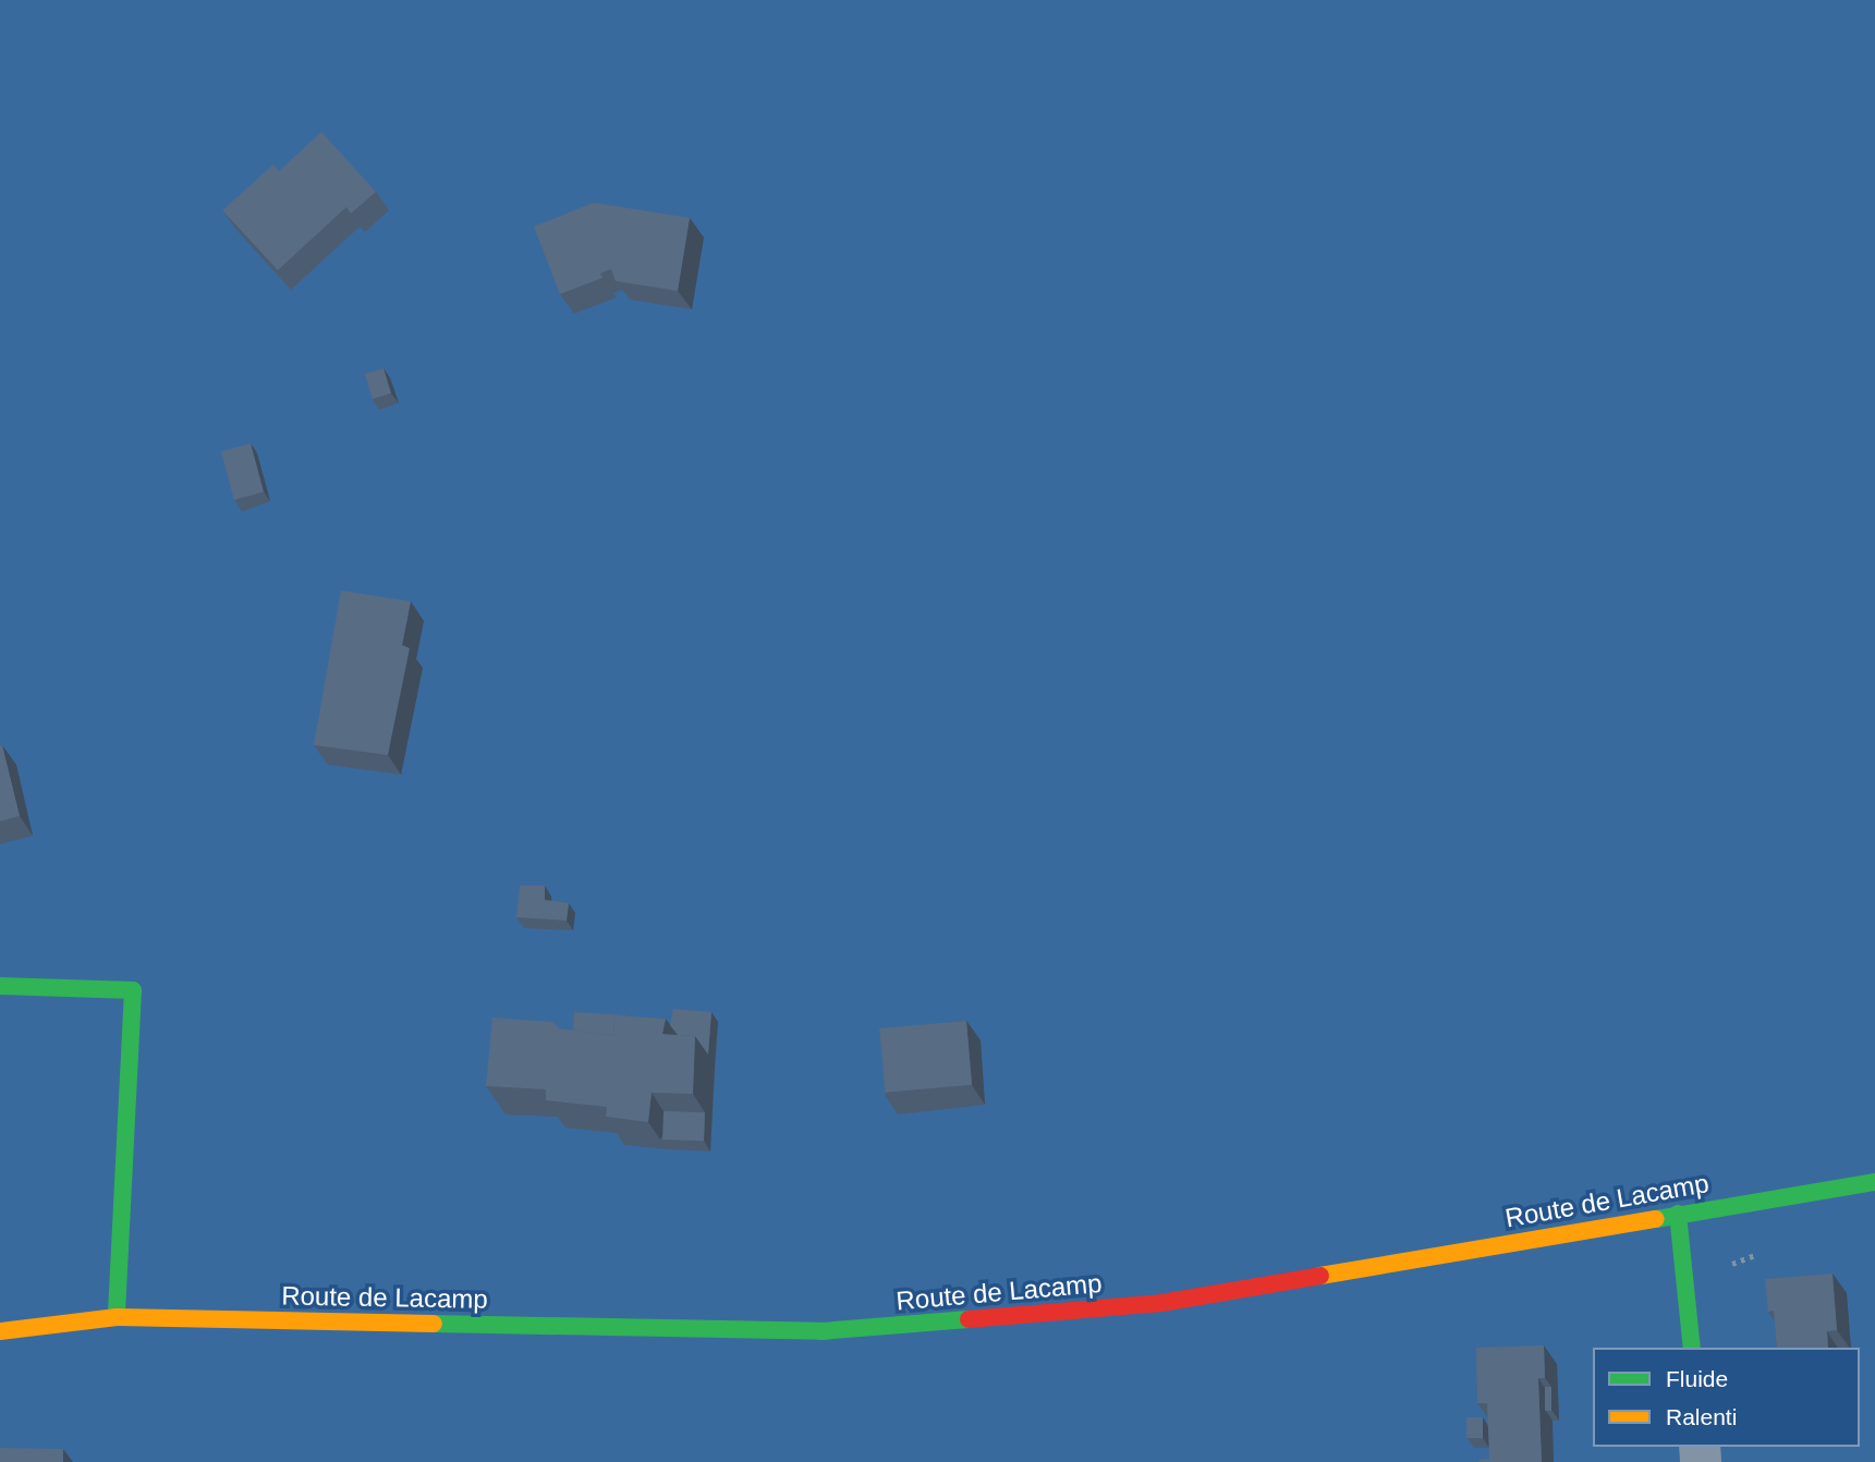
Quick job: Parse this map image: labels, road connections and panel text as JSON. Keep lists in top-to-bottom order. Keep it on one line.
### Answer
{"streets":{"street":["Route de Lacamp"]},"legend":["Fluide","Ralenti"]}
